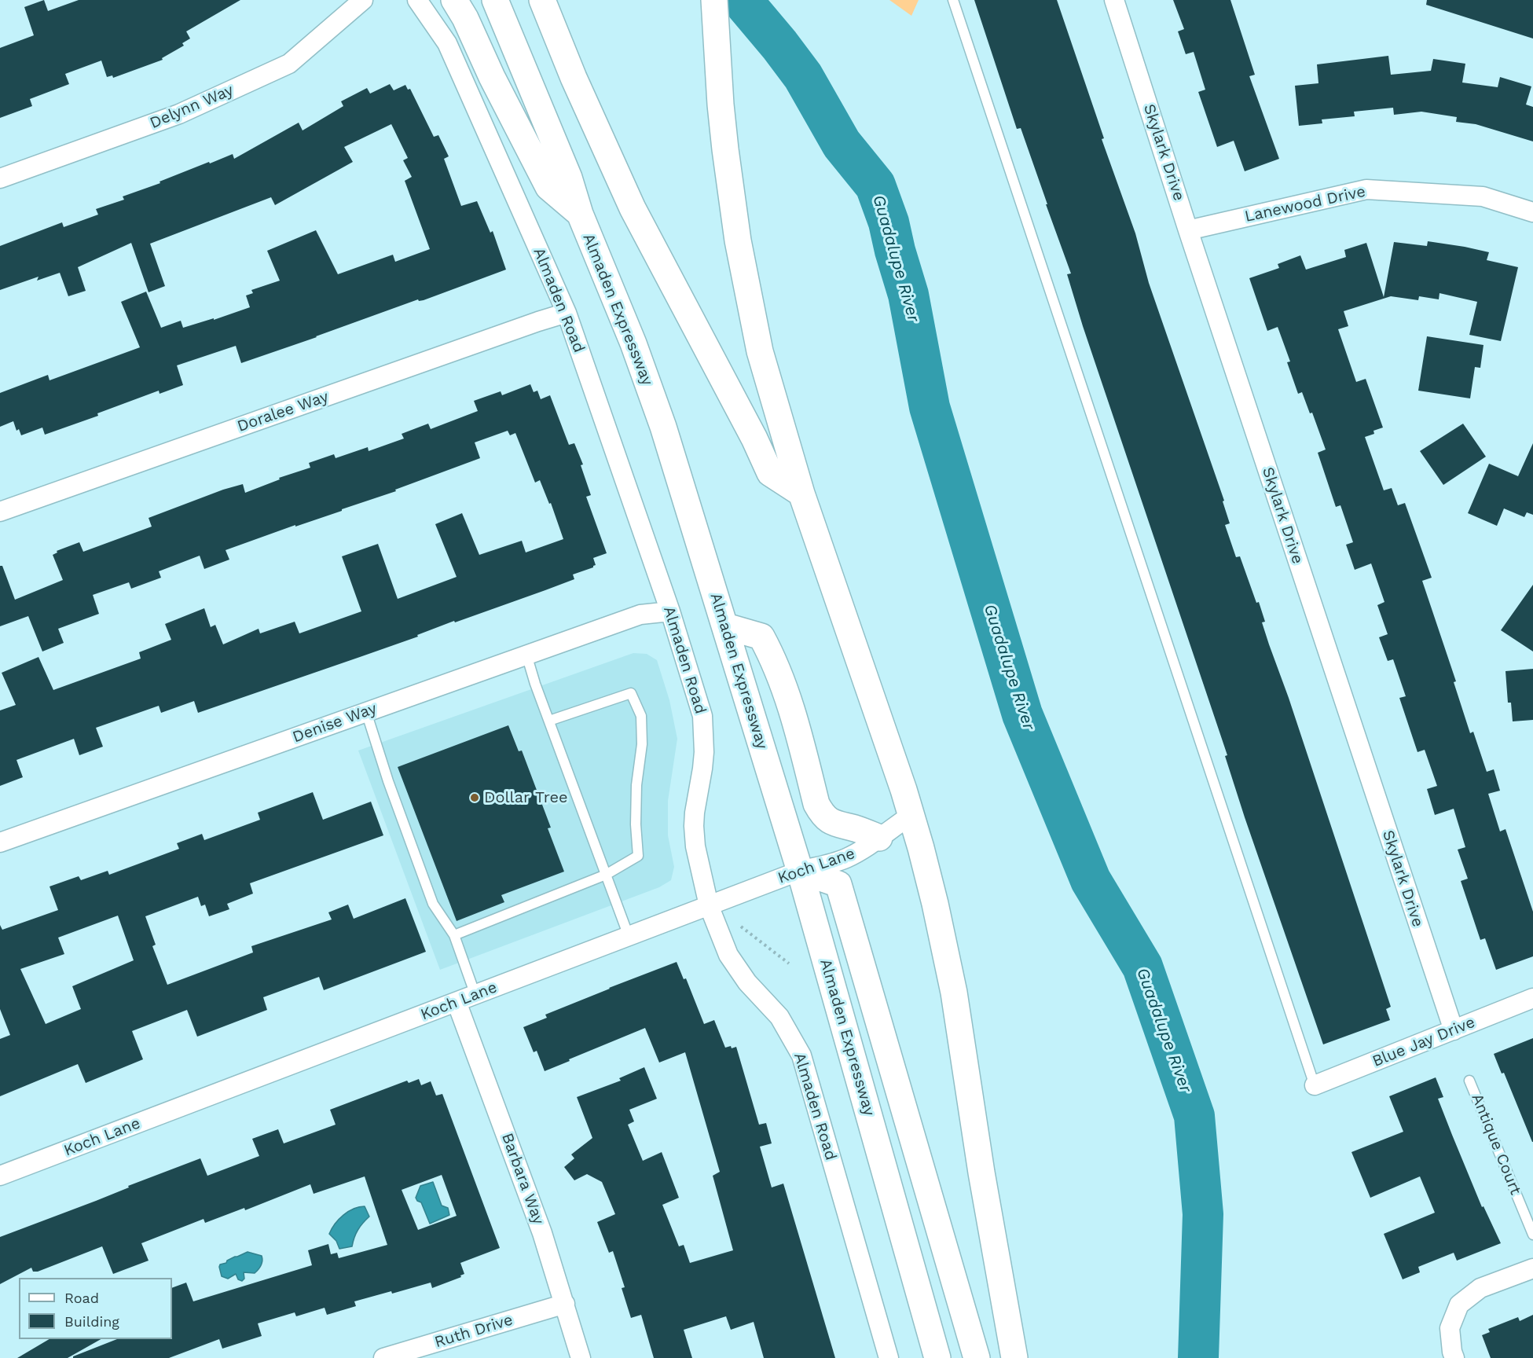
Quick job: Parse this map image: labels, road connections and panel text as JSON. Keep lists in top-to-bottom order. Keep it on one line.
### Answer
{"streets":{"main road":["Almaden Expressway"],"street":["Delynn Way","Skylark Drive","Lanewood Drive","Almaden Road","Doralee Way","Denise Way","Koch Lane","Blue Jay Drive","Barbara Way","Ruth Drive"],"lane":["Antique Court"]},"crossings":[["Skylark Drive","Lanewood Drive"],["Skylark Drive","Blue Jay Drive"],["Almaden Road","Doralee Way"],["Almaden Road","Denise Way"],["Almaden Road","Koch Lane"],["Almaden Expressway","Koch Lane"],["Koch Lane","Barbara Way"],["Barbara Way","Ruth Drive"]],"water":["Guadalupe River"],"places":["Dollar Tree"],"legend":["Road","Building"]}
